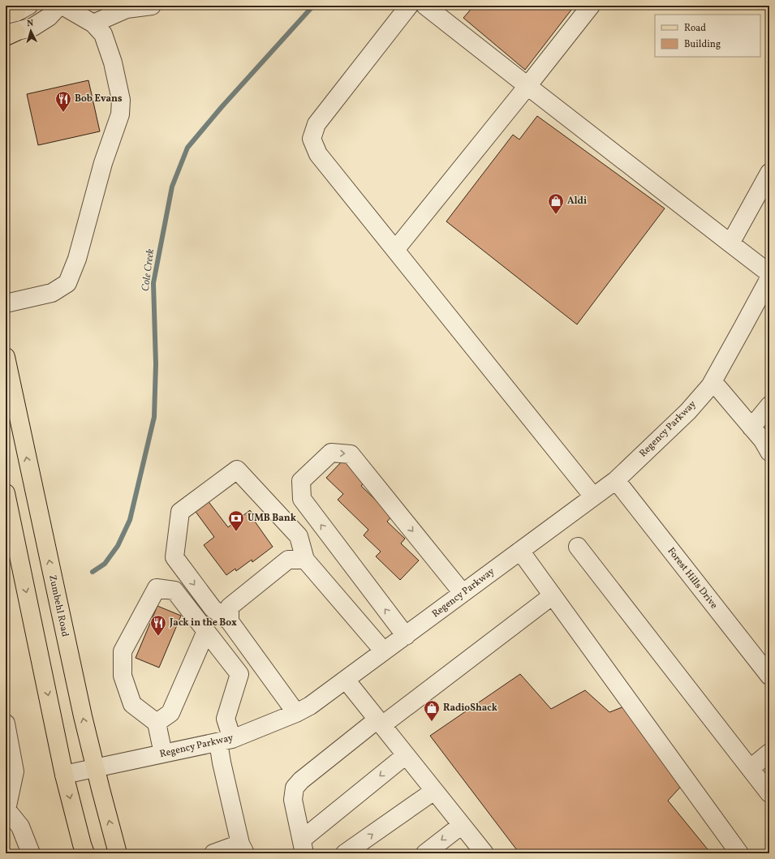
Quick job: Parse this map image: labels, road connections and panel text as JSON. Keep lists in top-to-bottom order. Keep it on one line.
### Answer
{"streets":{"main road":["Zumbehl Road"],"street":["Regency Parkway","Forest Hills Drive"]},"crossings":[["Regency Parkway","Forest Hills Drive"],["Regency Parkway","Zumbehl Road"]],"water":["Cole Creek"],"places":{"restaurant":["Bob Evans","Jack in the Box"],"shop":["Aldi","RadioShack"],"bank":["UMB Bank"]},"legend":["Road","Building"],"north":"top"}
